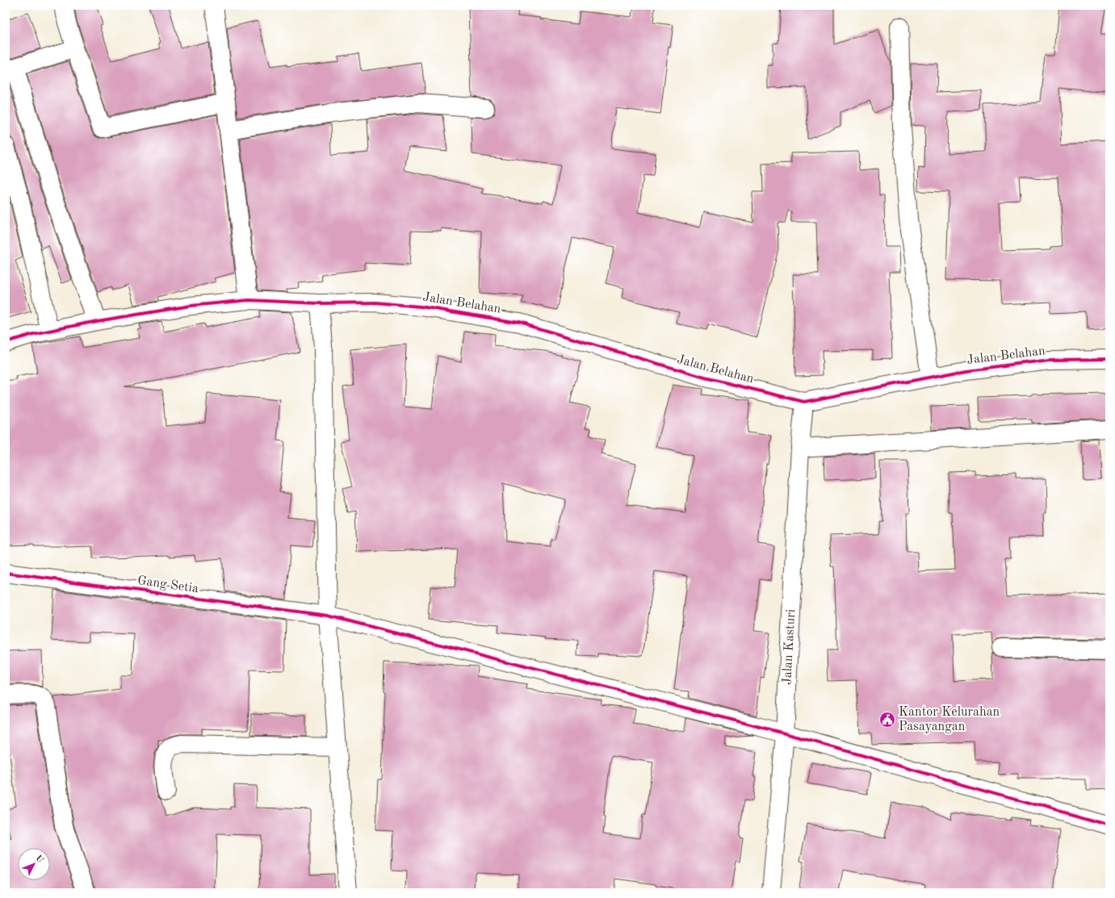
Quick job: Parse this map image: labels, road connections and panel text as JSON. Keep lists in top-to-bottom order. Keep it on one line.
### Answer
{"streets":{"street":["Jalan Belahan","Gang Setia","Jalan Kasturi"]},"crossings":[["Jalan Belahan","Jalan Kasturi"],["Gang Setia","Jalan Kasturi"]],"places":{"public building":["Kantor Kelurahan Pasayangan"]},"north":"top right"}
